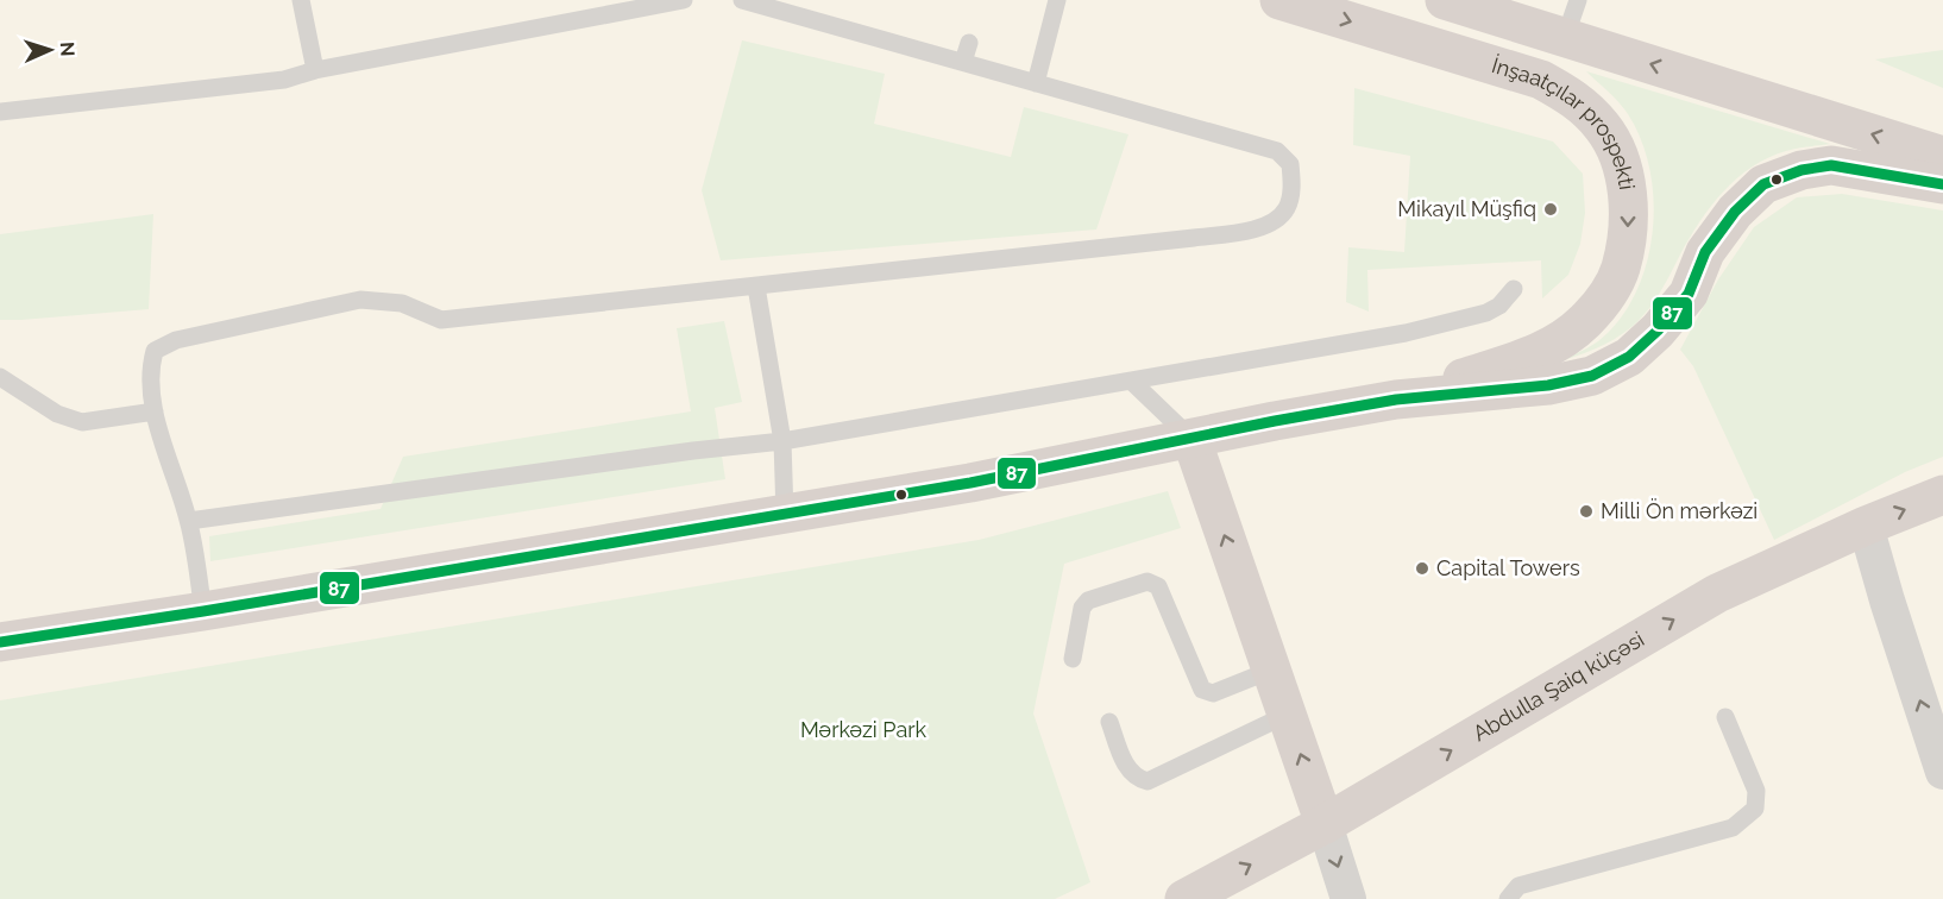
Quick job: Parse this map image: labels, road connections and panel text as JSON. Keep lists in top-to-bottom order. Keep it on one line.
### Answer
{"streets":{"main road":["İnşaatçılar prospekti","Abdulla Şaiq küçəsi"]},"parks":["Mərkəzi Park"],"places":["Mikayıl Müşfiq","Milli Ön mərkəzi","Capital Towers"],"lines":["transit line 87"],"north":"right"}
